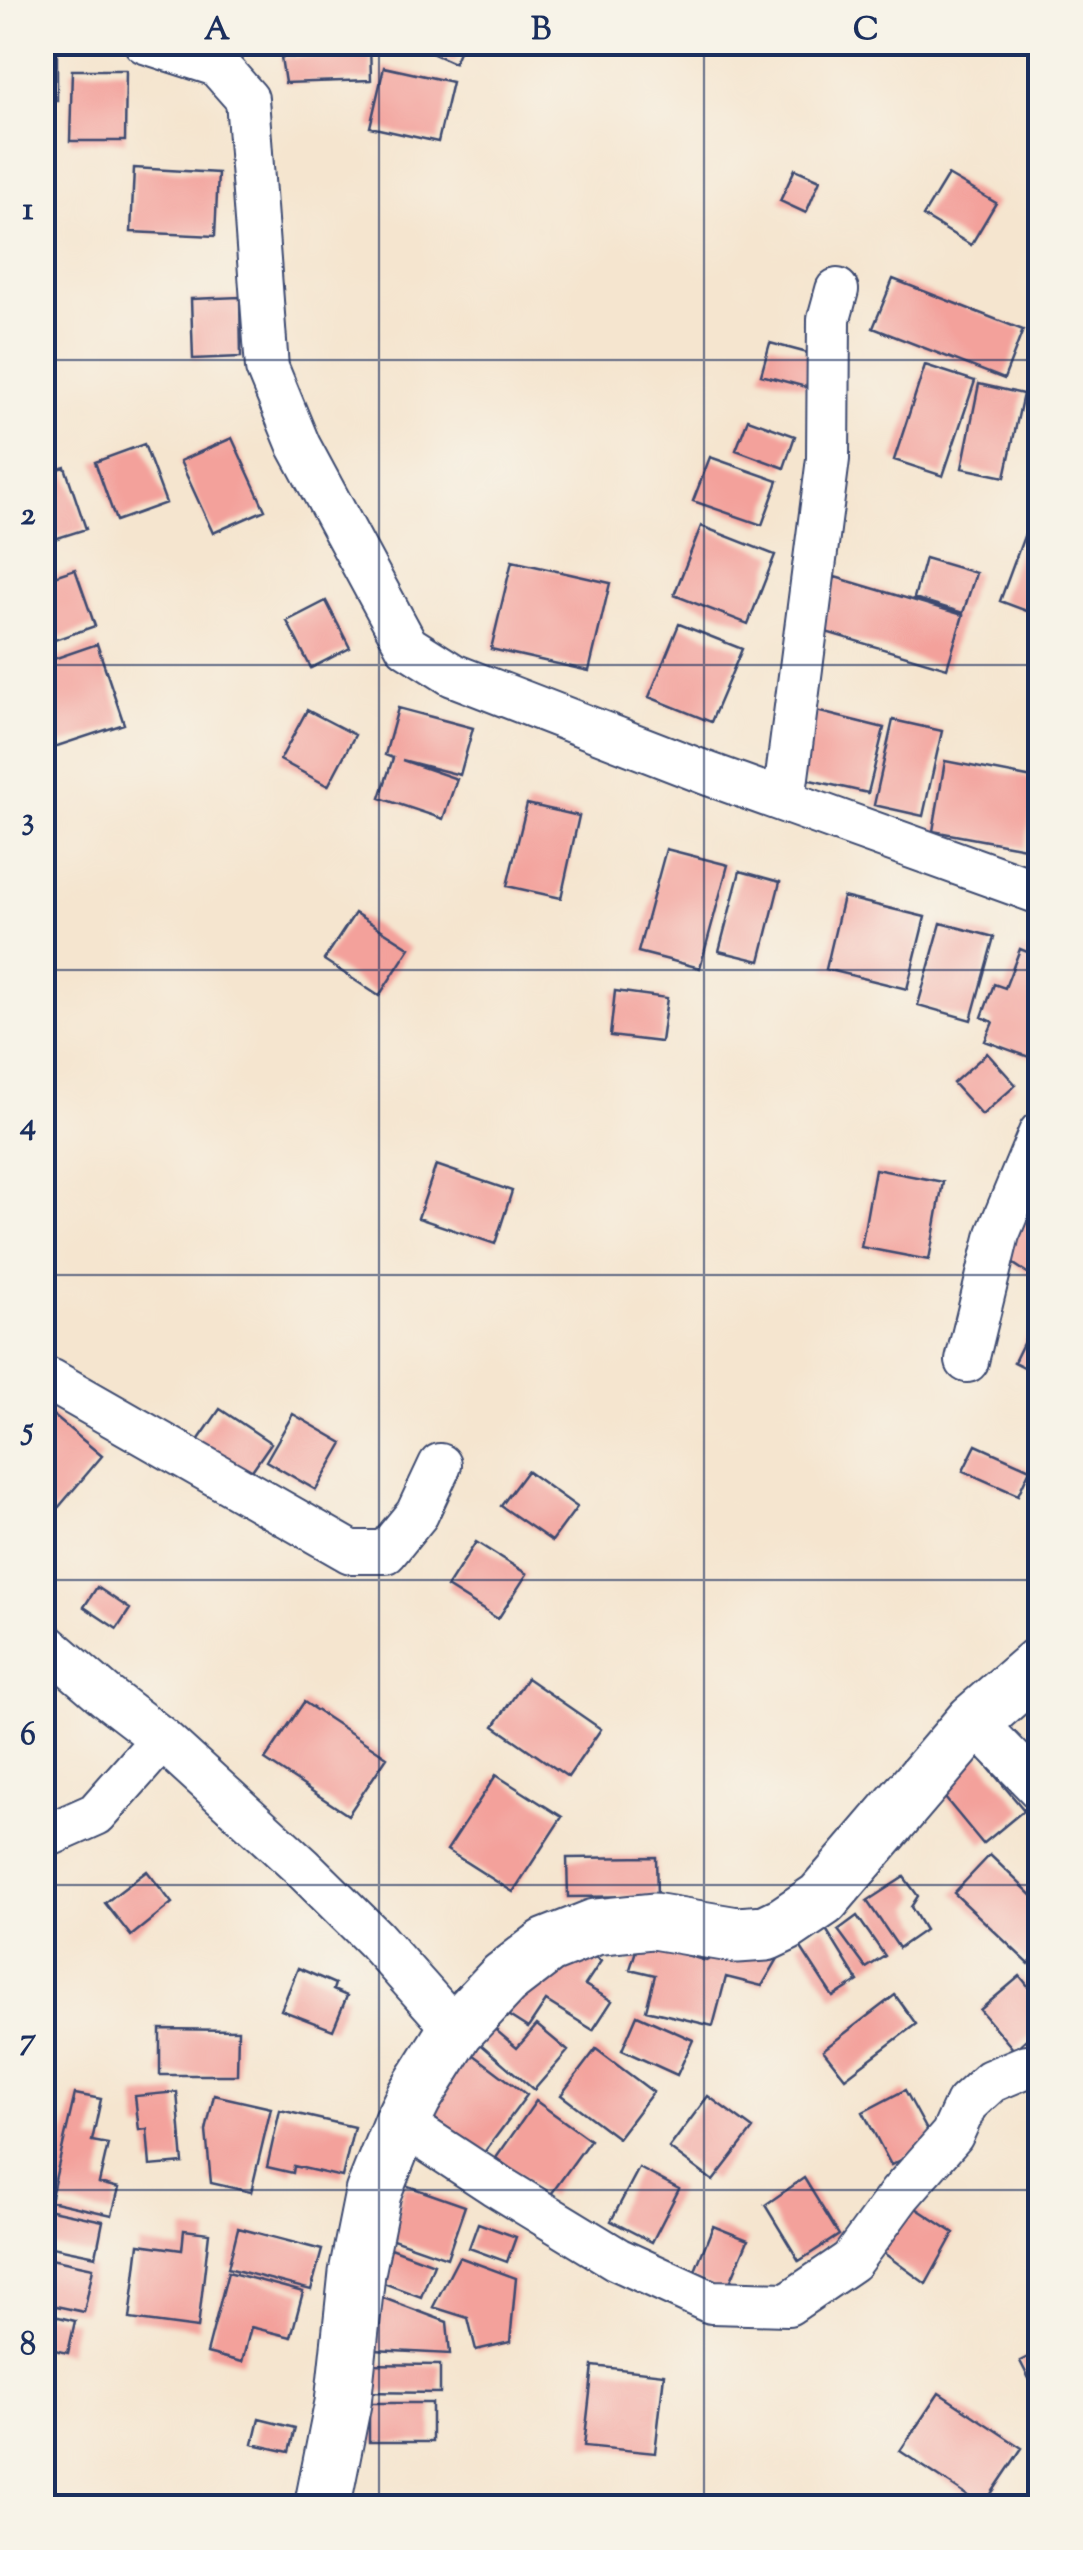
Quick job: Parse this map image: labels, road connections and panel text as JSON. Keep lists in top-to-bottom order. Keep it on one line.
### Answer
{"grid":{"columns":["A","B","C"],"rows":["1","2","3","4","5","6","7","8"]}}
